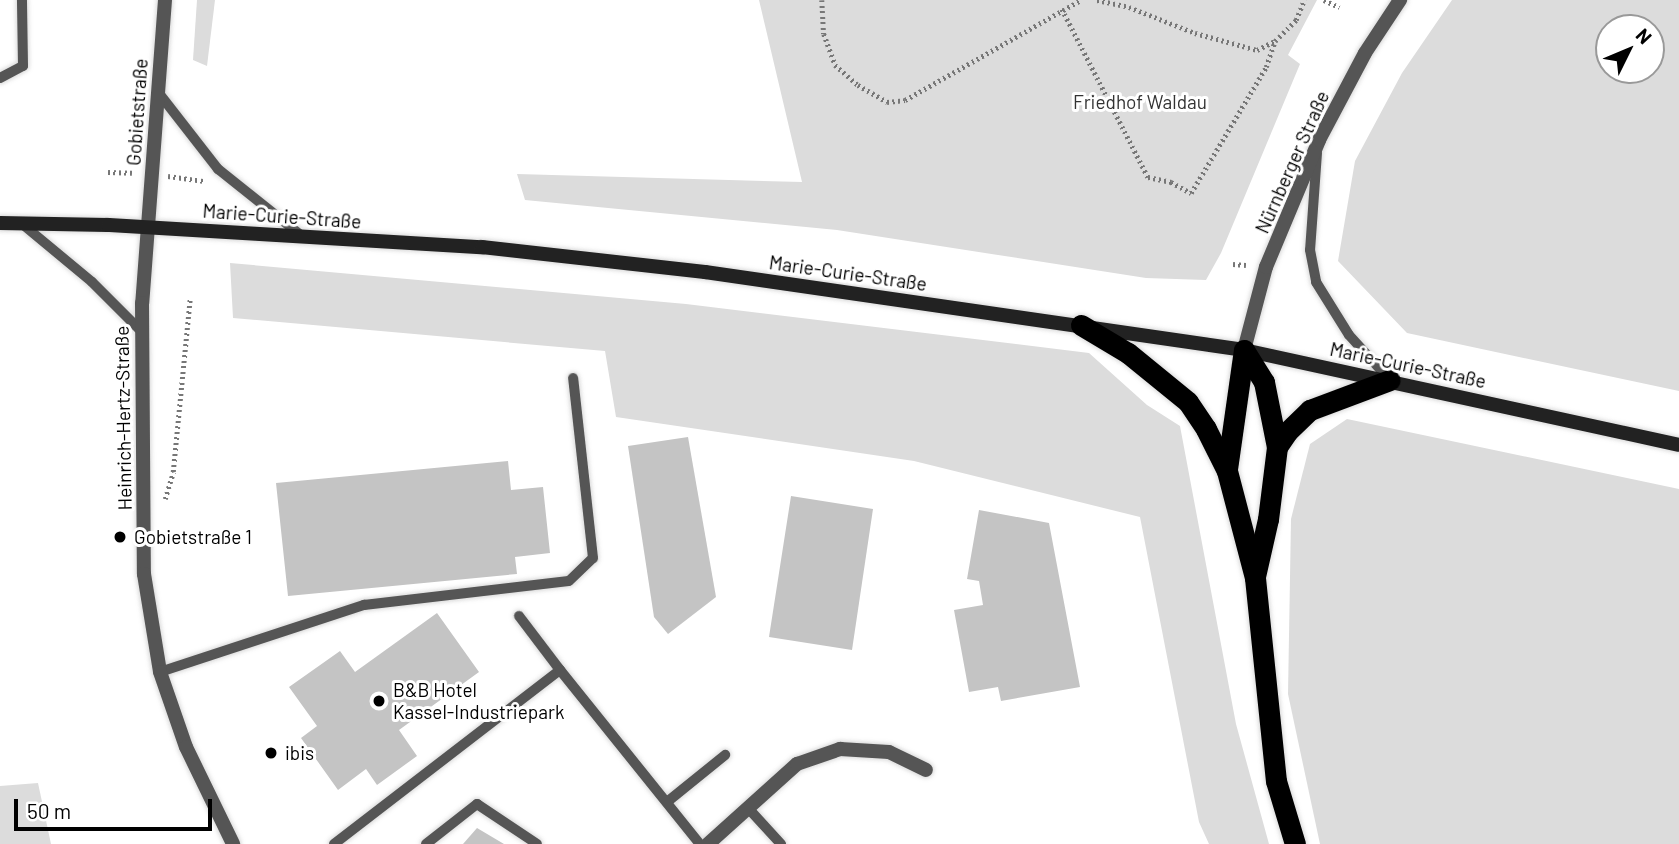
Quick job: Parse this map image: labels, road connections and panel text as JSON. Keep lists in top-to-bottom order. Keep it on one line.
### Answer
{"streets":{"main road":["Marie-Curie-Straße"],"street":["Gobietstraße","Nürnberger Straße","Heinrich-Hertz-Straße"]},"crossings":[["Gobietstraße","Marie-Curie-Straße"],["Gobietstraße","Heinrich-Hertz-Straße"],["Nürnberger Straße","Marie-Curie-Straße"],["Marie-Curie-Straße","Heinrich-Hertz-Straße"]],"parks":["Friedhof Waldau"],"places":["Gobietstraße 1","B&B Hotel Kassel-Industriepark","ibis"],"scale_bar":"50 m","north":"top right"}
